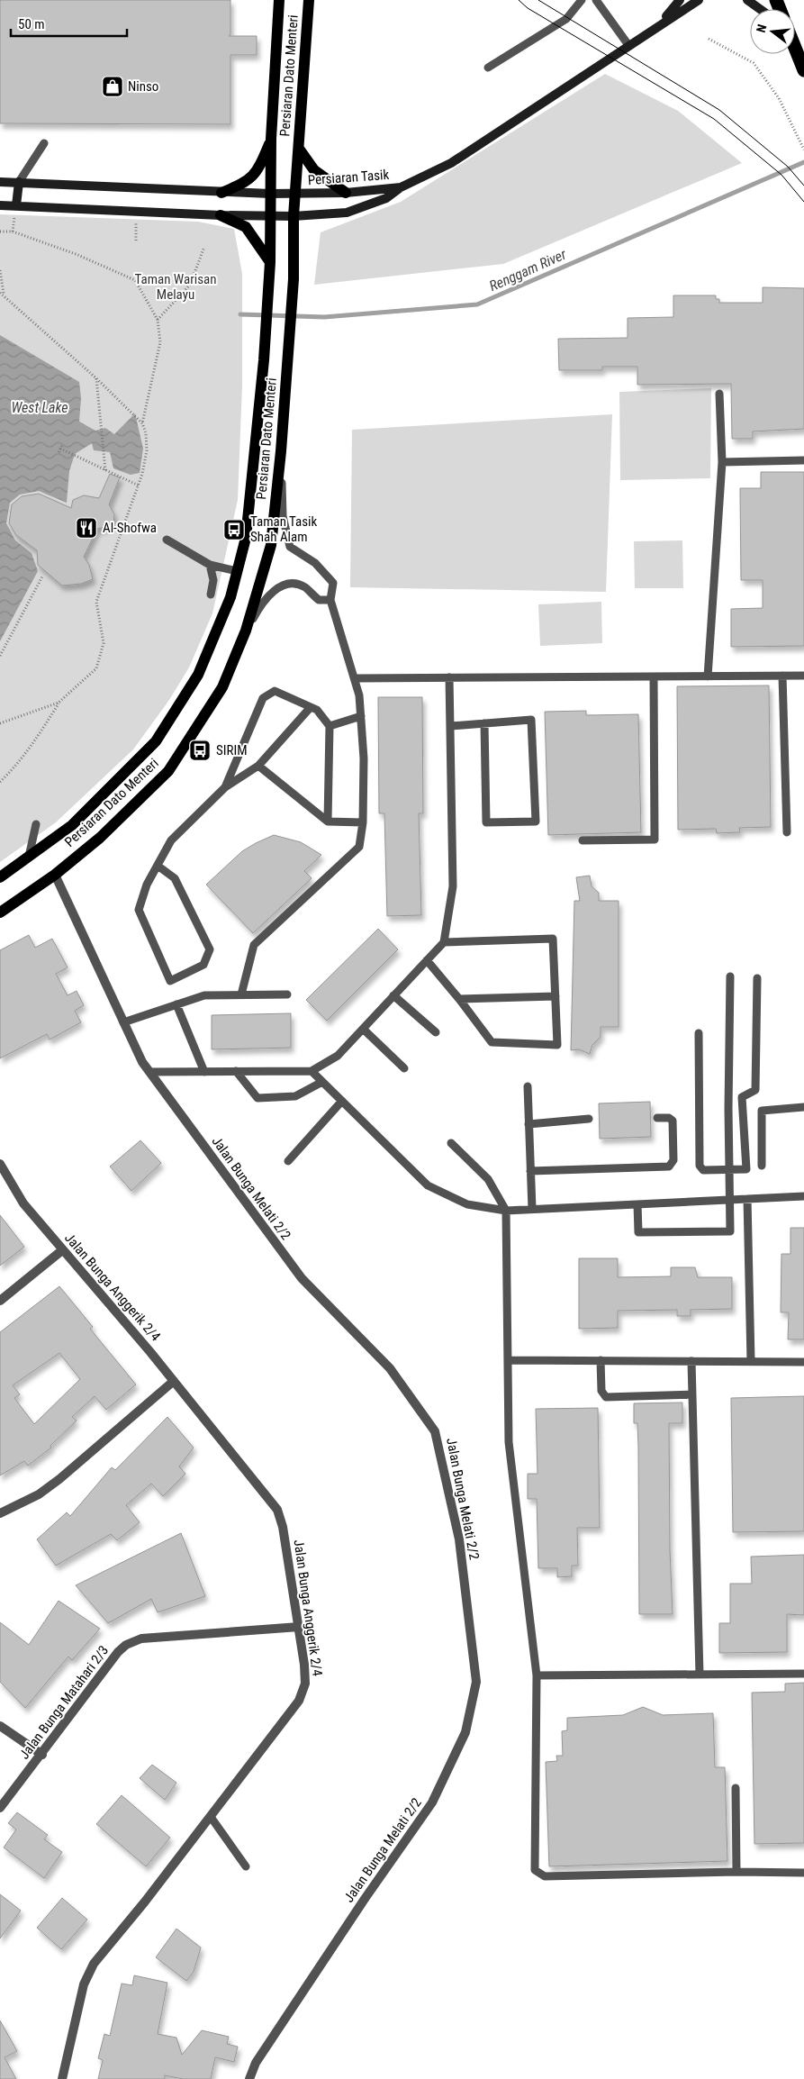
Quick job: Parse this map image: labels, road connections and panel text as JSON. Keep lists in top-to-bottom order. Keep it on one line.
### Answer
{"streets":{"main road":["Persiaran Dato Menteri","Persiaran Tasik"],"street":["Jalan Bunga Melati 2/2","Jalan Bunga Anggerik 2/4","Jalan Bunga Matahari 2/3"]},"crossings":[["Persiaran Dato Menteri","Persiaran Tasik"],["Persiaran Dato Menteri","Jalan Bunga Melati 2/2"],["Jalan Bunga Anggerik 2/4","Jalan Bunga Matahari 2/3"]],"water":["Renggam River","West Lake"],"parks":["Taman Warisan Melayu"],"places":{"shop":["Ninso"],"restaurant":["Al-Shofwa"],"bus stop":["Taman Tasik Shah Alam","SIRIM"]},"scale_bar":"50 m","north":"left"}
